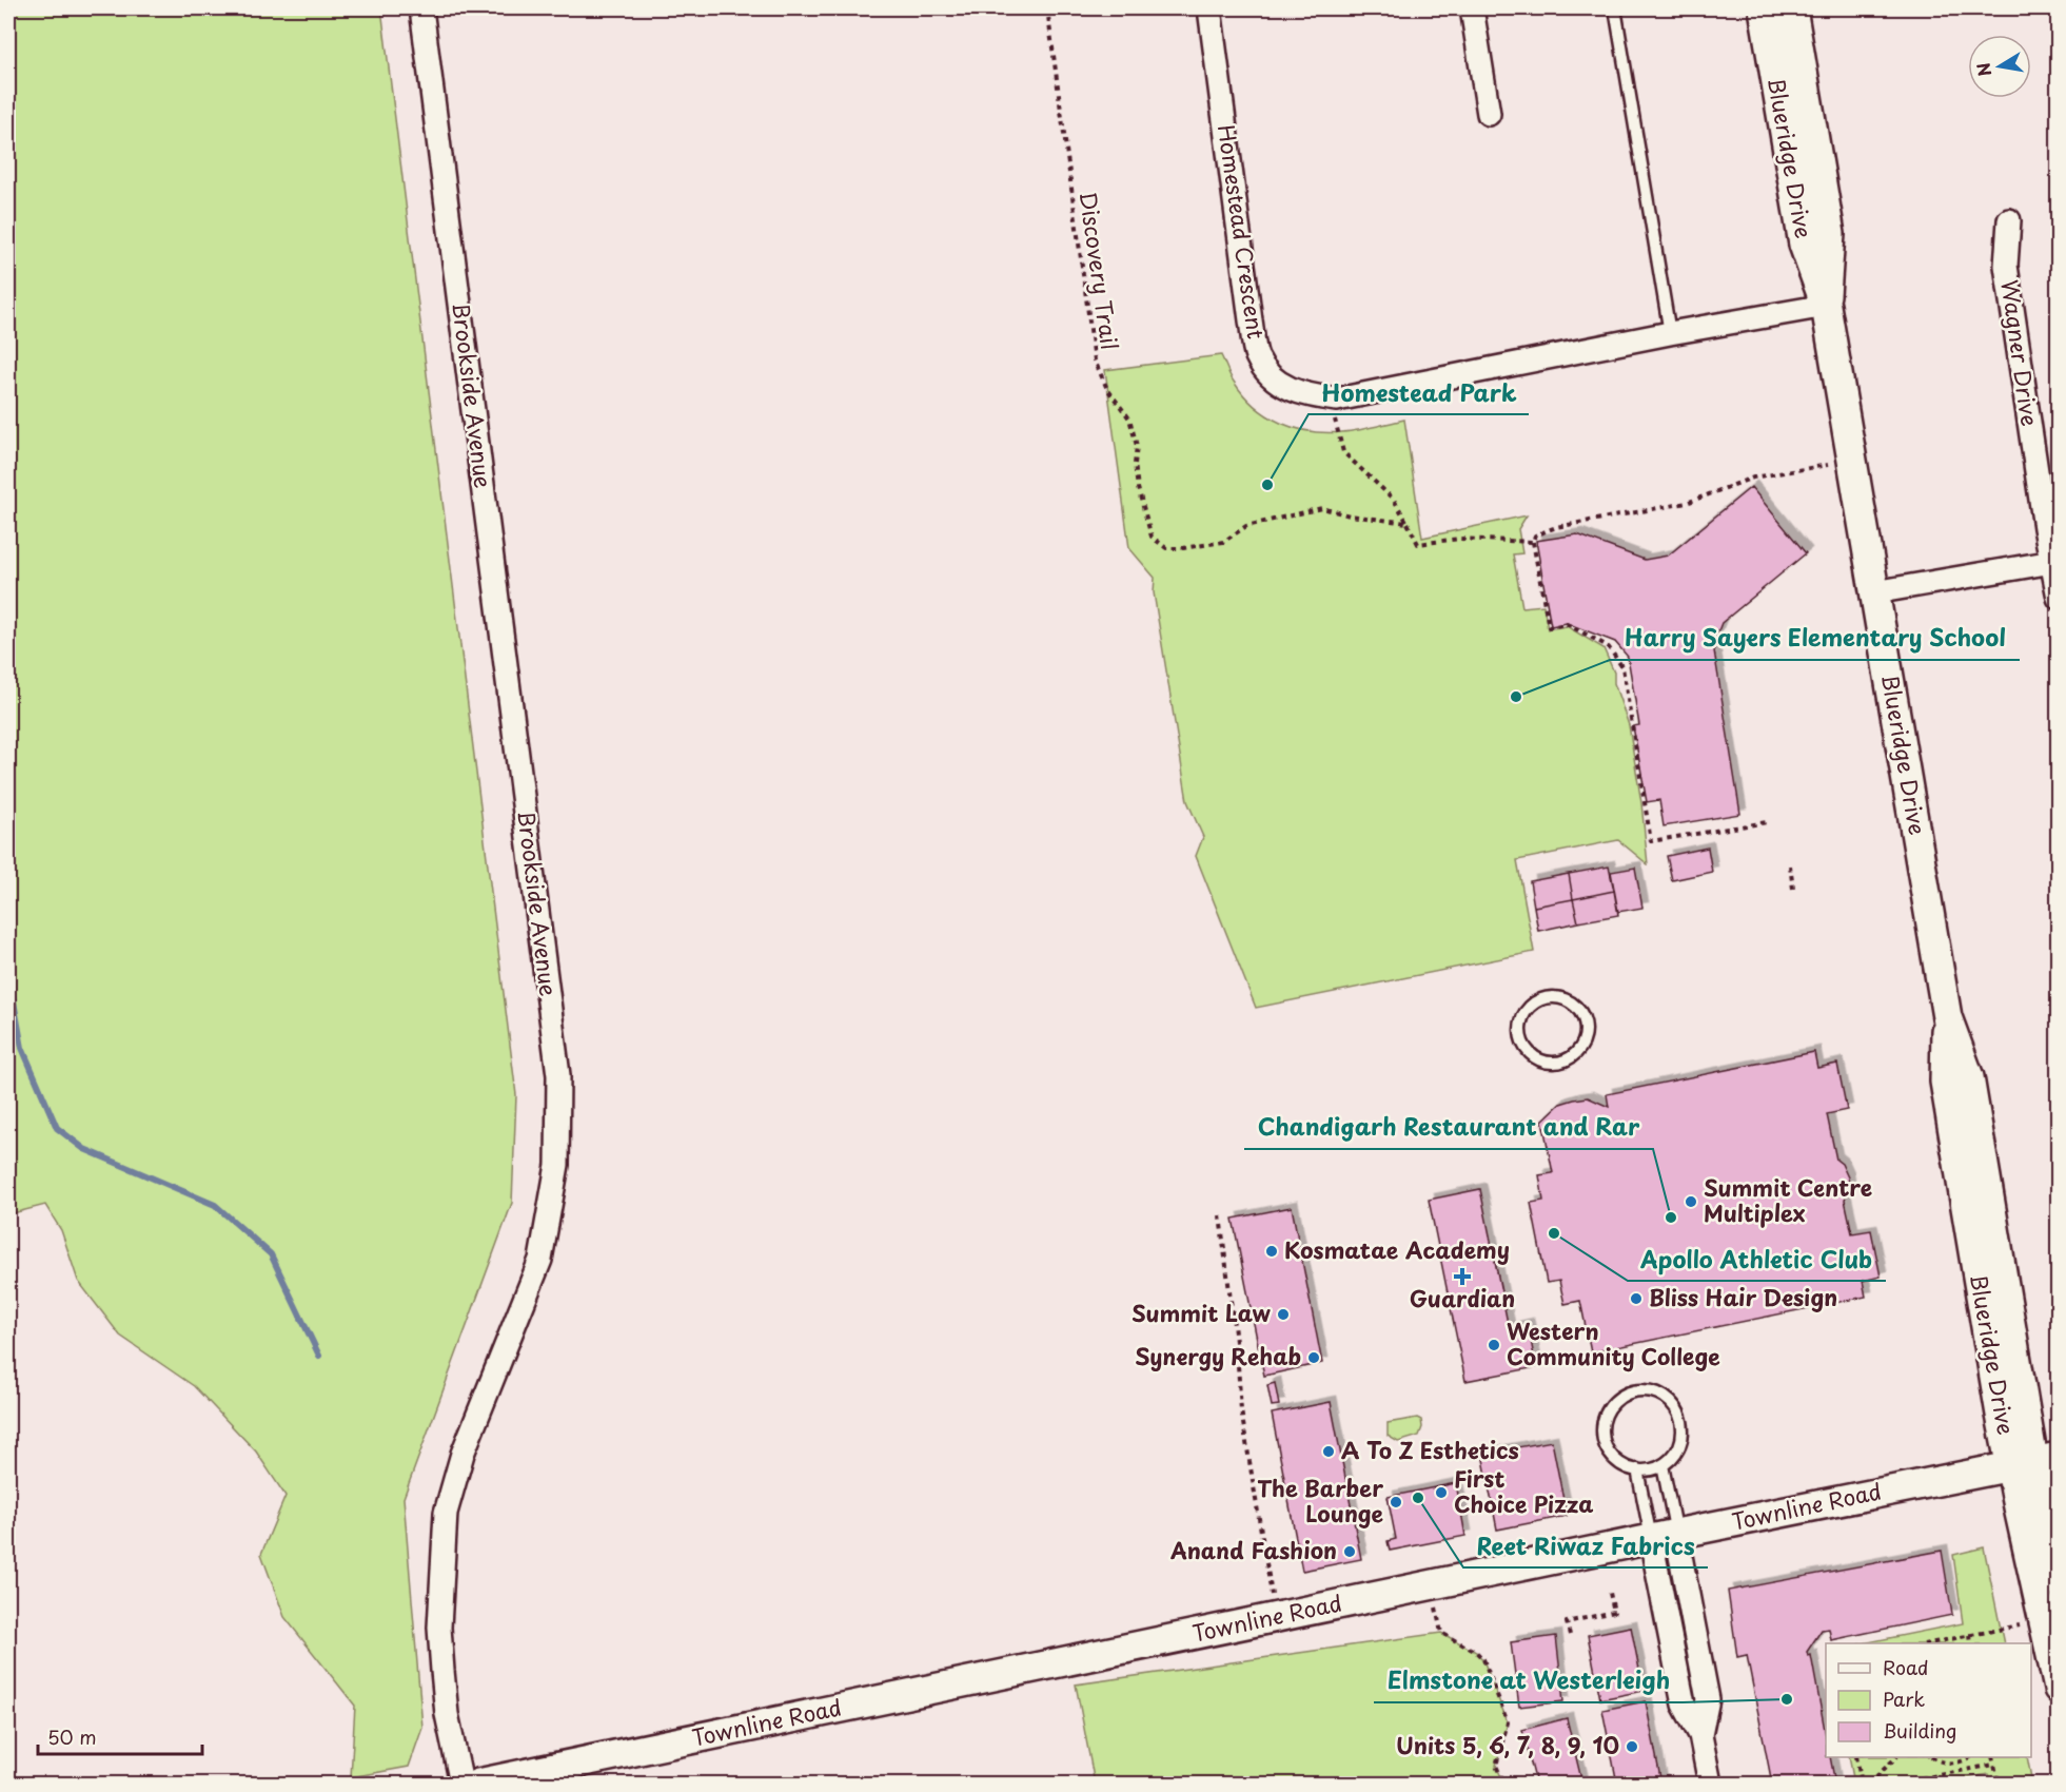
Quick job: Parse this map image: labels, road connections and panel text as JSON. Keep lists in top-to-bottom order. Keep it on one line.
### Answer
{"streets":{"street":["Blueridge Drive","Homestead Crescent","Wagner Drive","Brookside Avenue","Townline Road"],"path":["Discovery Trail"]},"crossings":[["Blueridge Drive","Homestead Crescent"],["Blueridge Drive","Townline Road"]],"places":{"other":["Homestead Park","Harry Sayers Elementary School","Summit Centre Multiplex","Chandigarh Restaurant and Rar","Apollo Athletic Club","Kosmatae Academy","Bliss Hair Design","Summit Law","Western Community College","Synergy Rehab","A To Z Esthetics","First Choice Pizza","Reet Riwaz Fabrics","The Barber Lounge","Anand Fashion","Elmstone at Westerleigh","Units 5, 6, 7, 8, 9, 10"],"health":["Guardian"]},"legend":["Road","Park","Building"],"scale_bar":"50 m","north":"left"}
